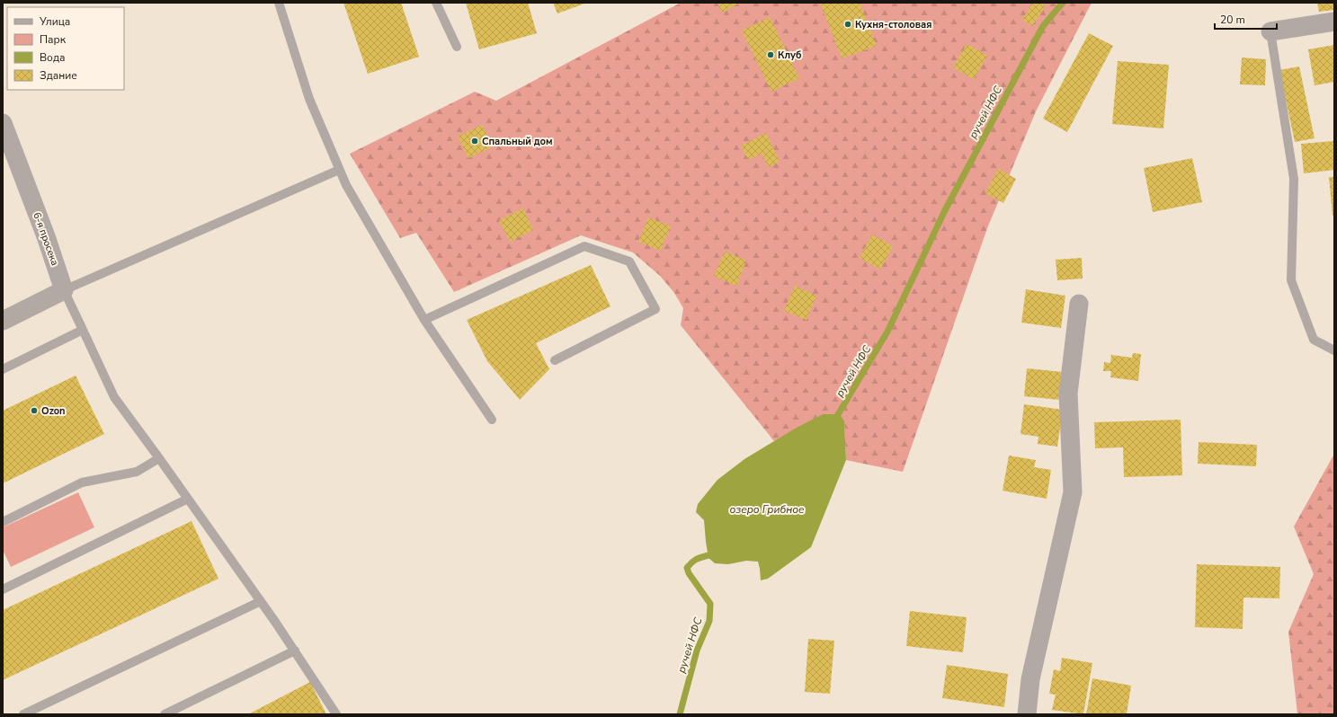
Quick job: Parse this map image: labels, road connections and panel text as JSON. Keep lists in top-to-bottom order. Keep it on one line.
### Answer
{"streets":{"street":["6-я просека"]},"water":["ручей НФС","озеро Грибное"],"places":["Кухня-столовая","Клуб","Спальный дом","Ozon"],"legend":["Улица","Парк","Вода","Здание"],"scale_bar":"20 m"}
